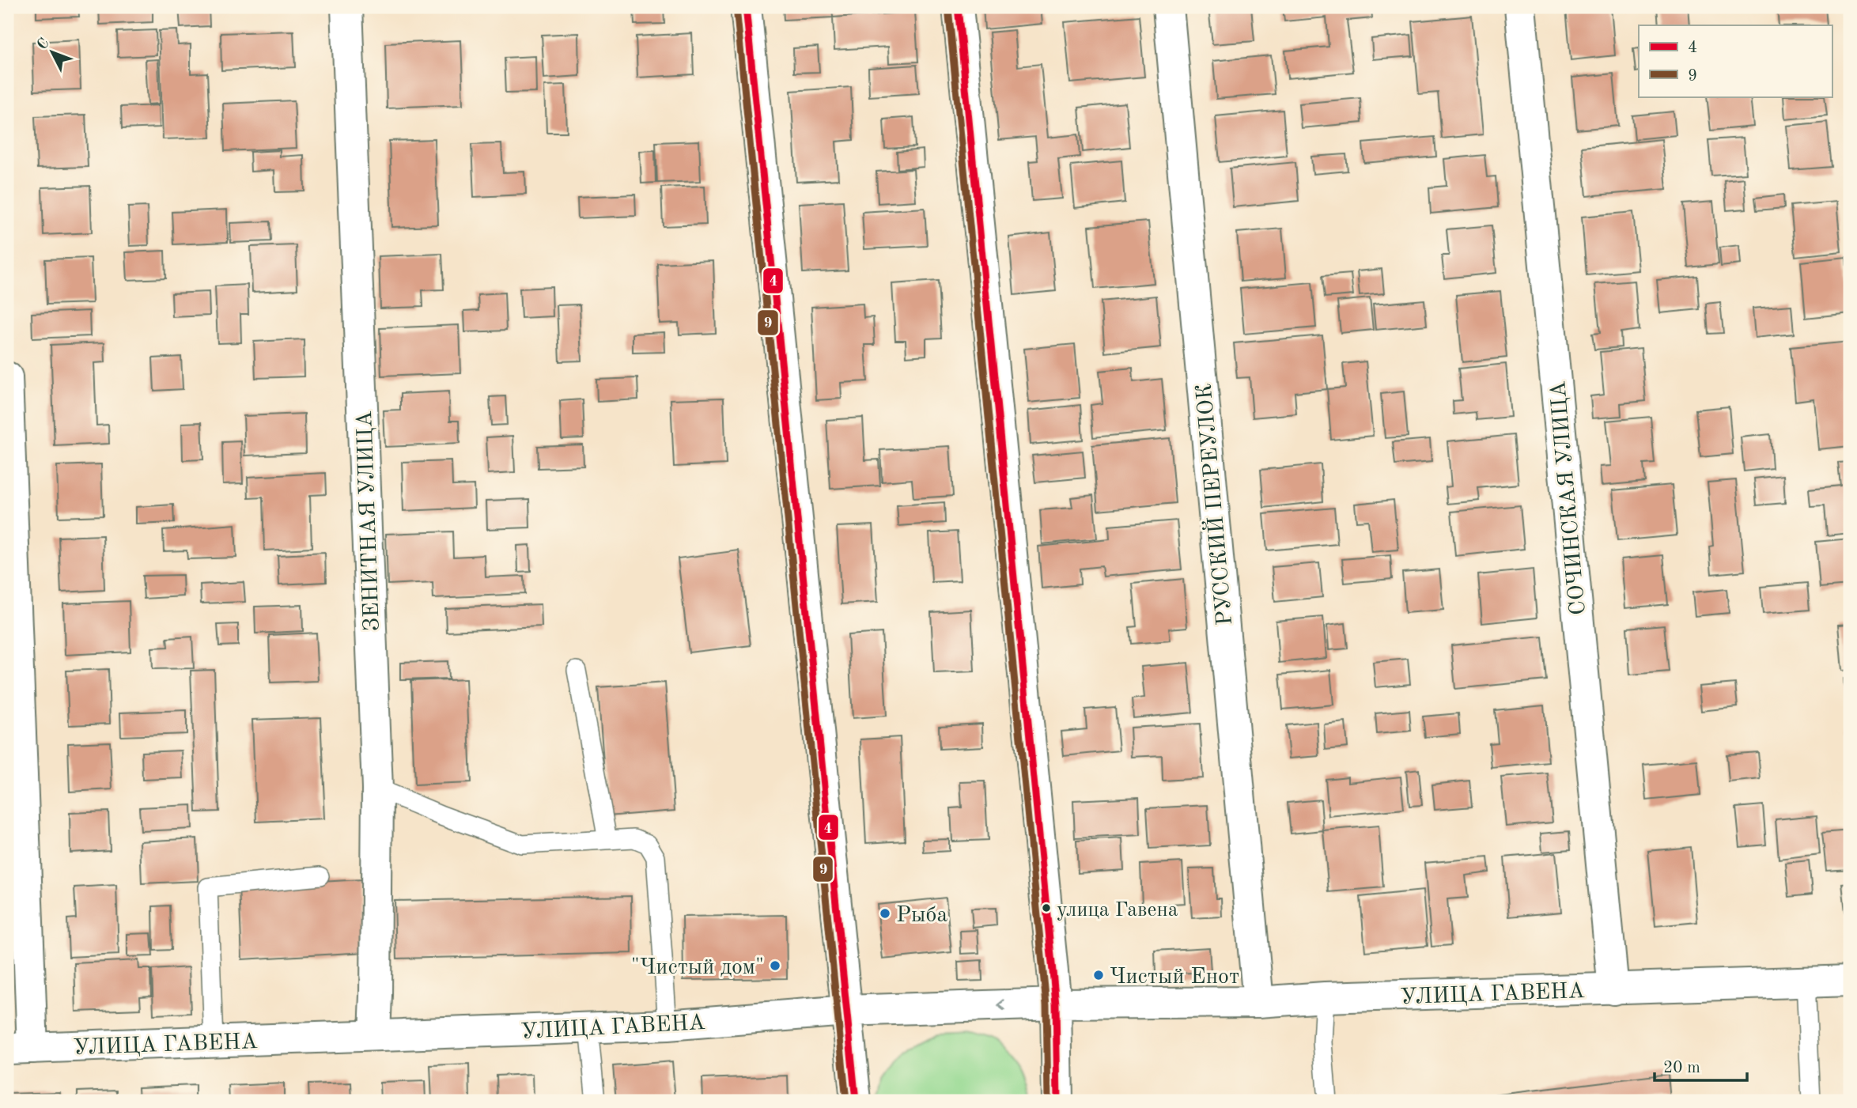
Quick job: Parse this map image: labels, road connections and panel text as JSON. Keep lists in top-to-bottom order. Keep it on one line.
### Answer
{"streets":{"street":["СОЧИНСКАЯ УЛИЦА","РУССКИЙ ПЕРЕУЛОК","ЗЕНИТНАЯ УЛИЦА","УЛИЦА ГАВЕНА"]},"crossings":[["СОЧИНСКАЯ УЛИЦА","УЛИЦА ГАВЕНА"],["РУССКИЙ ПЕРЕУЛОК","УЛИЦА ГАВЕНА"],["ЗЕНИТНАЯ УЛИЦА","УЛИЦА ГАВЕНА"]],"places":["улица Гавена","Рыба","\"Чистый дом\"","Чистый Енот"],"lines":["transit line 4","transit line 9"],"legend":["4","9"],"scale_bar":"20 m","north":"top left"}
